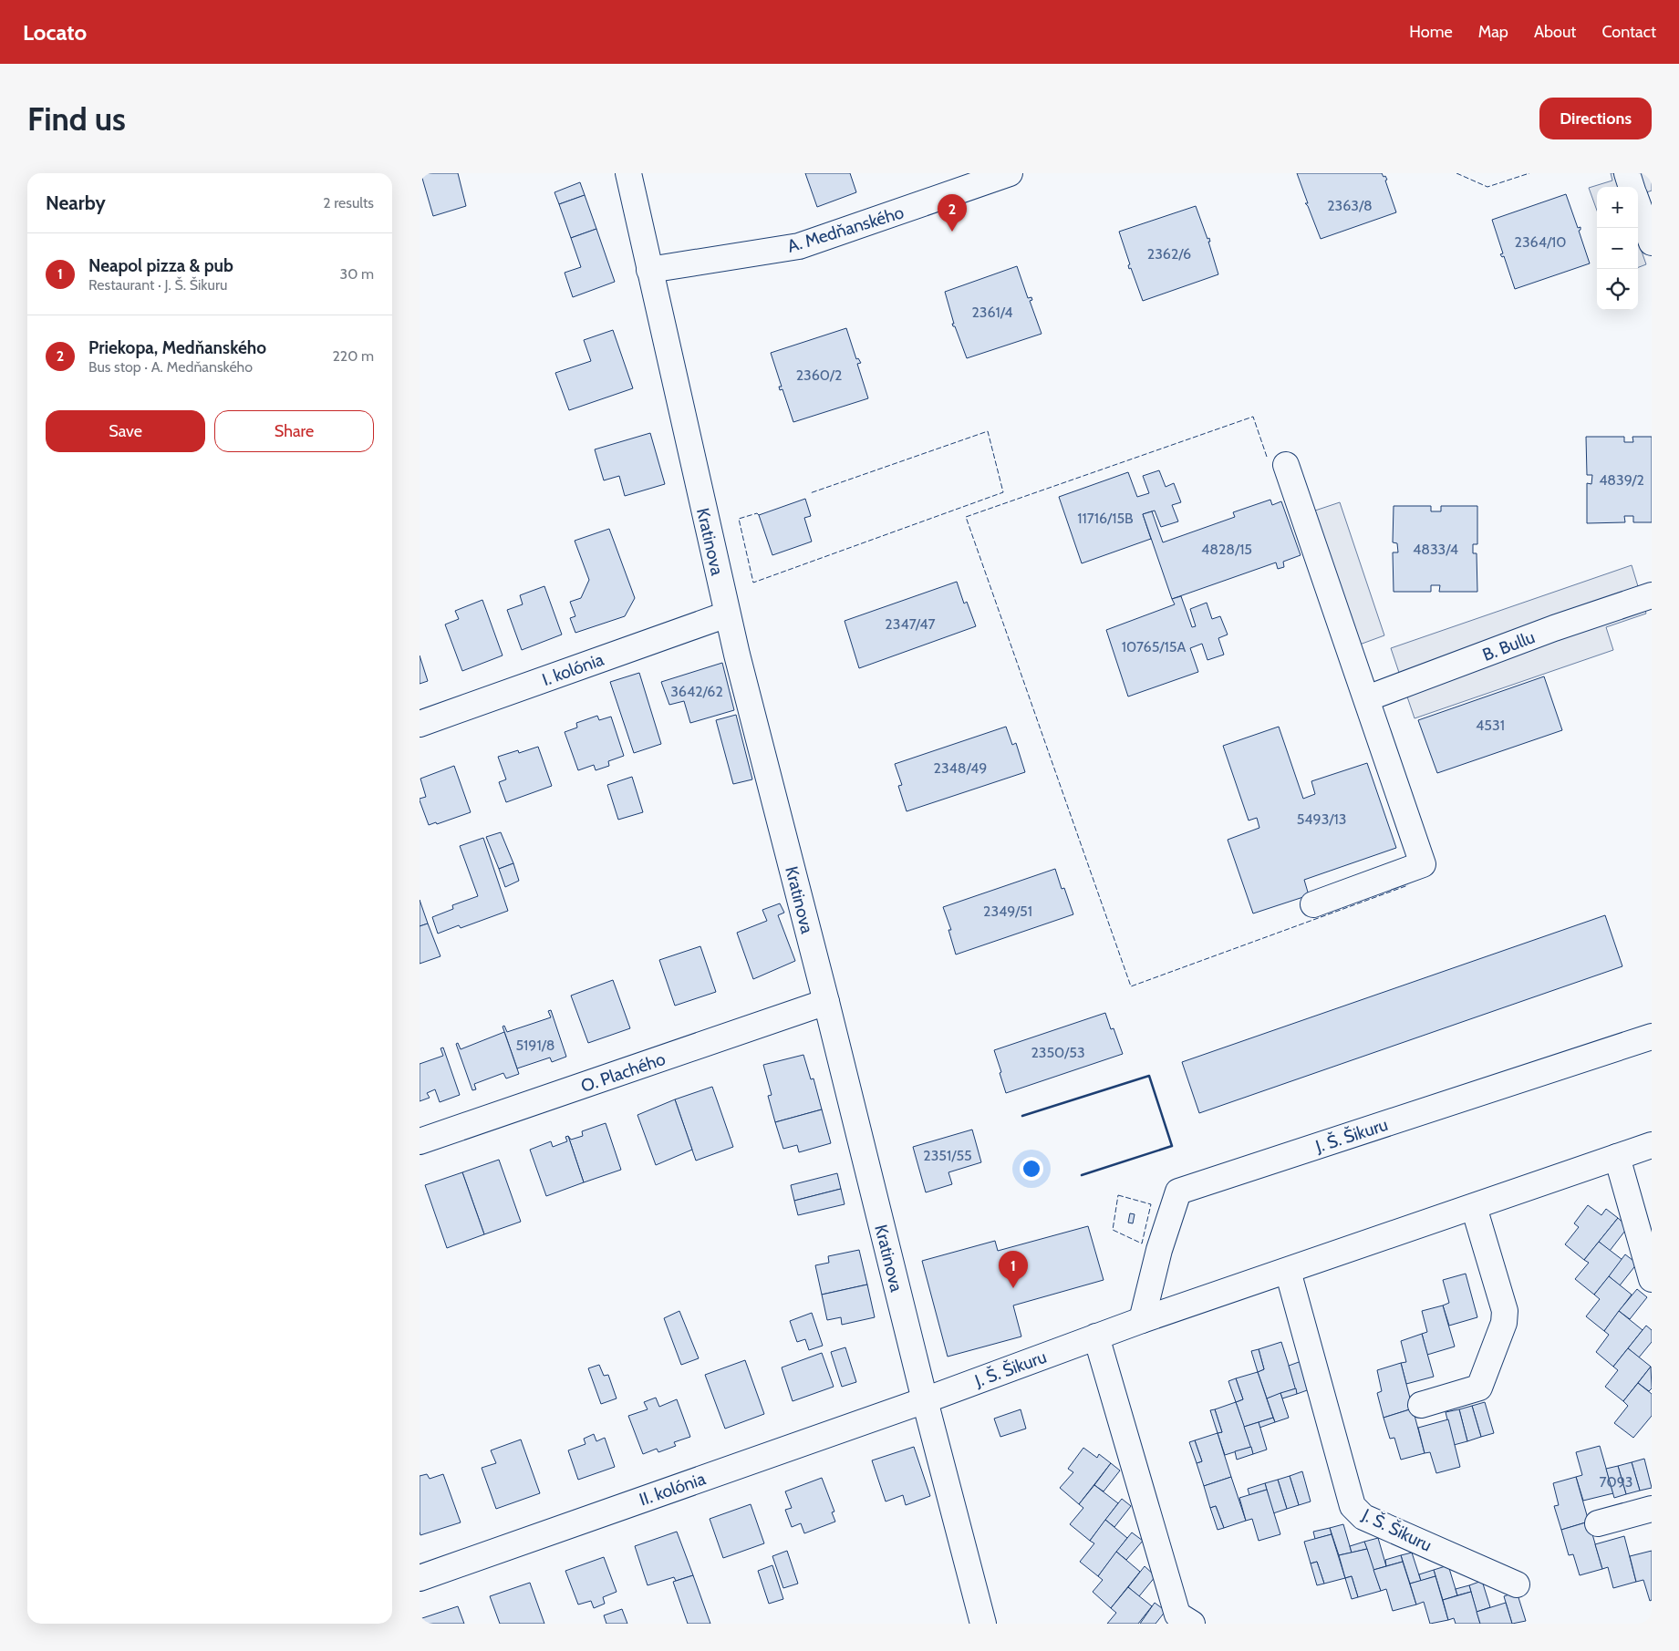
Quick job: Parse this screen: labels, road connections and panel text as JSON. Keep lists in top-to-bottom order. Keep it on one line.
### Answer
{"streets":{"street":["A. Medňanského","Kratinova","B. Bullu","I. kolónia","O. Plachého","J. Š. Šikuru","II. kolónia"]},"crossings":[["A. Medňanského","Kratinova"],["Kratinova","I. kolónia"],["Kratinova","O. Plachého"],["Kratinova","J. Š. Šikuru"],["Kratinova","II. kolónia"],["J. Š. Šikuru","II. kolónia"]],"house_numbers":["2363/8","2364/10","2362/6","2361/4","2360/2","4839/2","11716/15B","4828/15","4833/4","2347/47","10765/15A","3642/62","4531","2348/49","5493/13","2349/51","5191/8","2350/53","2351/55","7093"],"page":{"header":"Locato","nav":["Home","Map","About","Contact"],"buttons":["Directions",["Save","Share"]],"title":"Find us","heading":["Nearby","2 results"],"map_buttons":["+","−"],"pins":["2","1"],"list":[{"mark":"1","name":"Neapol pizza & pub","note":"Restaurant · J. Š. Šikuru","value":"30 m"},{"mark":"2","name":"Priekopa, Medňanského","note":"Bus stop · A. Medňanského","value":"220 m"}]}}
